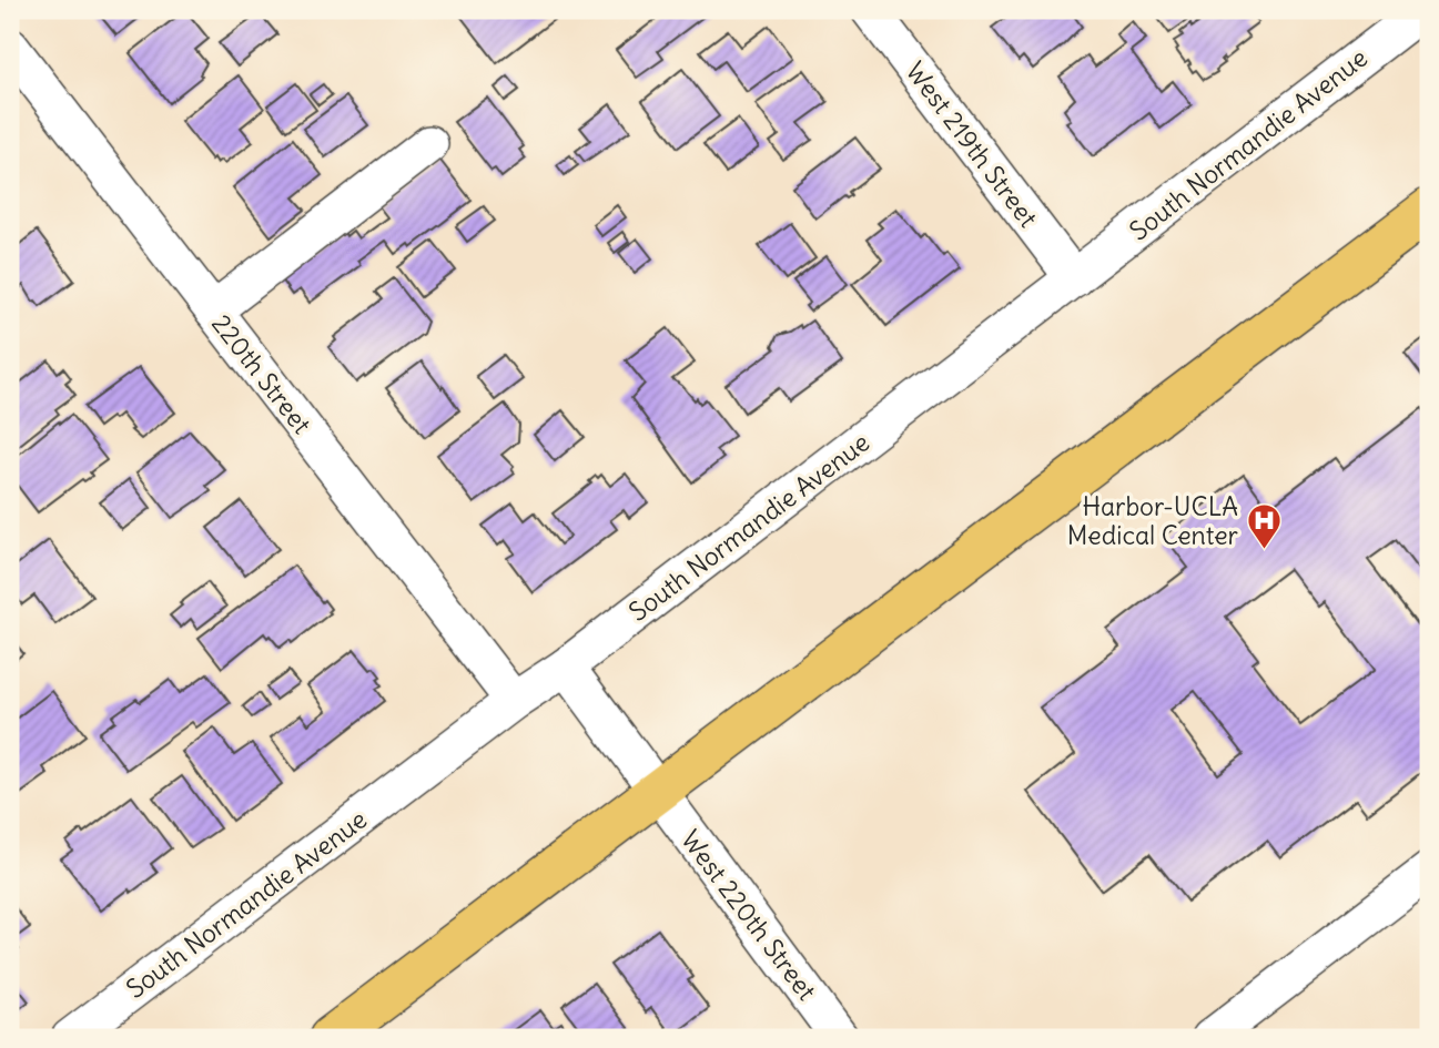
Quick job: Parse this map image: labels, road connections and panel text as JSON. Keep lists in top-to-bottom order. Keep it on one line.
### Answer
{"streets":{"street":["West 219th Street","South Normandie Avenue","220th Street","West 220th Street"]},"crossings":[["West 219th Street","South Normandie Avenue"],["South Normandie Avenue","220th Street"]],"places":{"hospital":["Harbor-UCLA Medical Center"]}}
